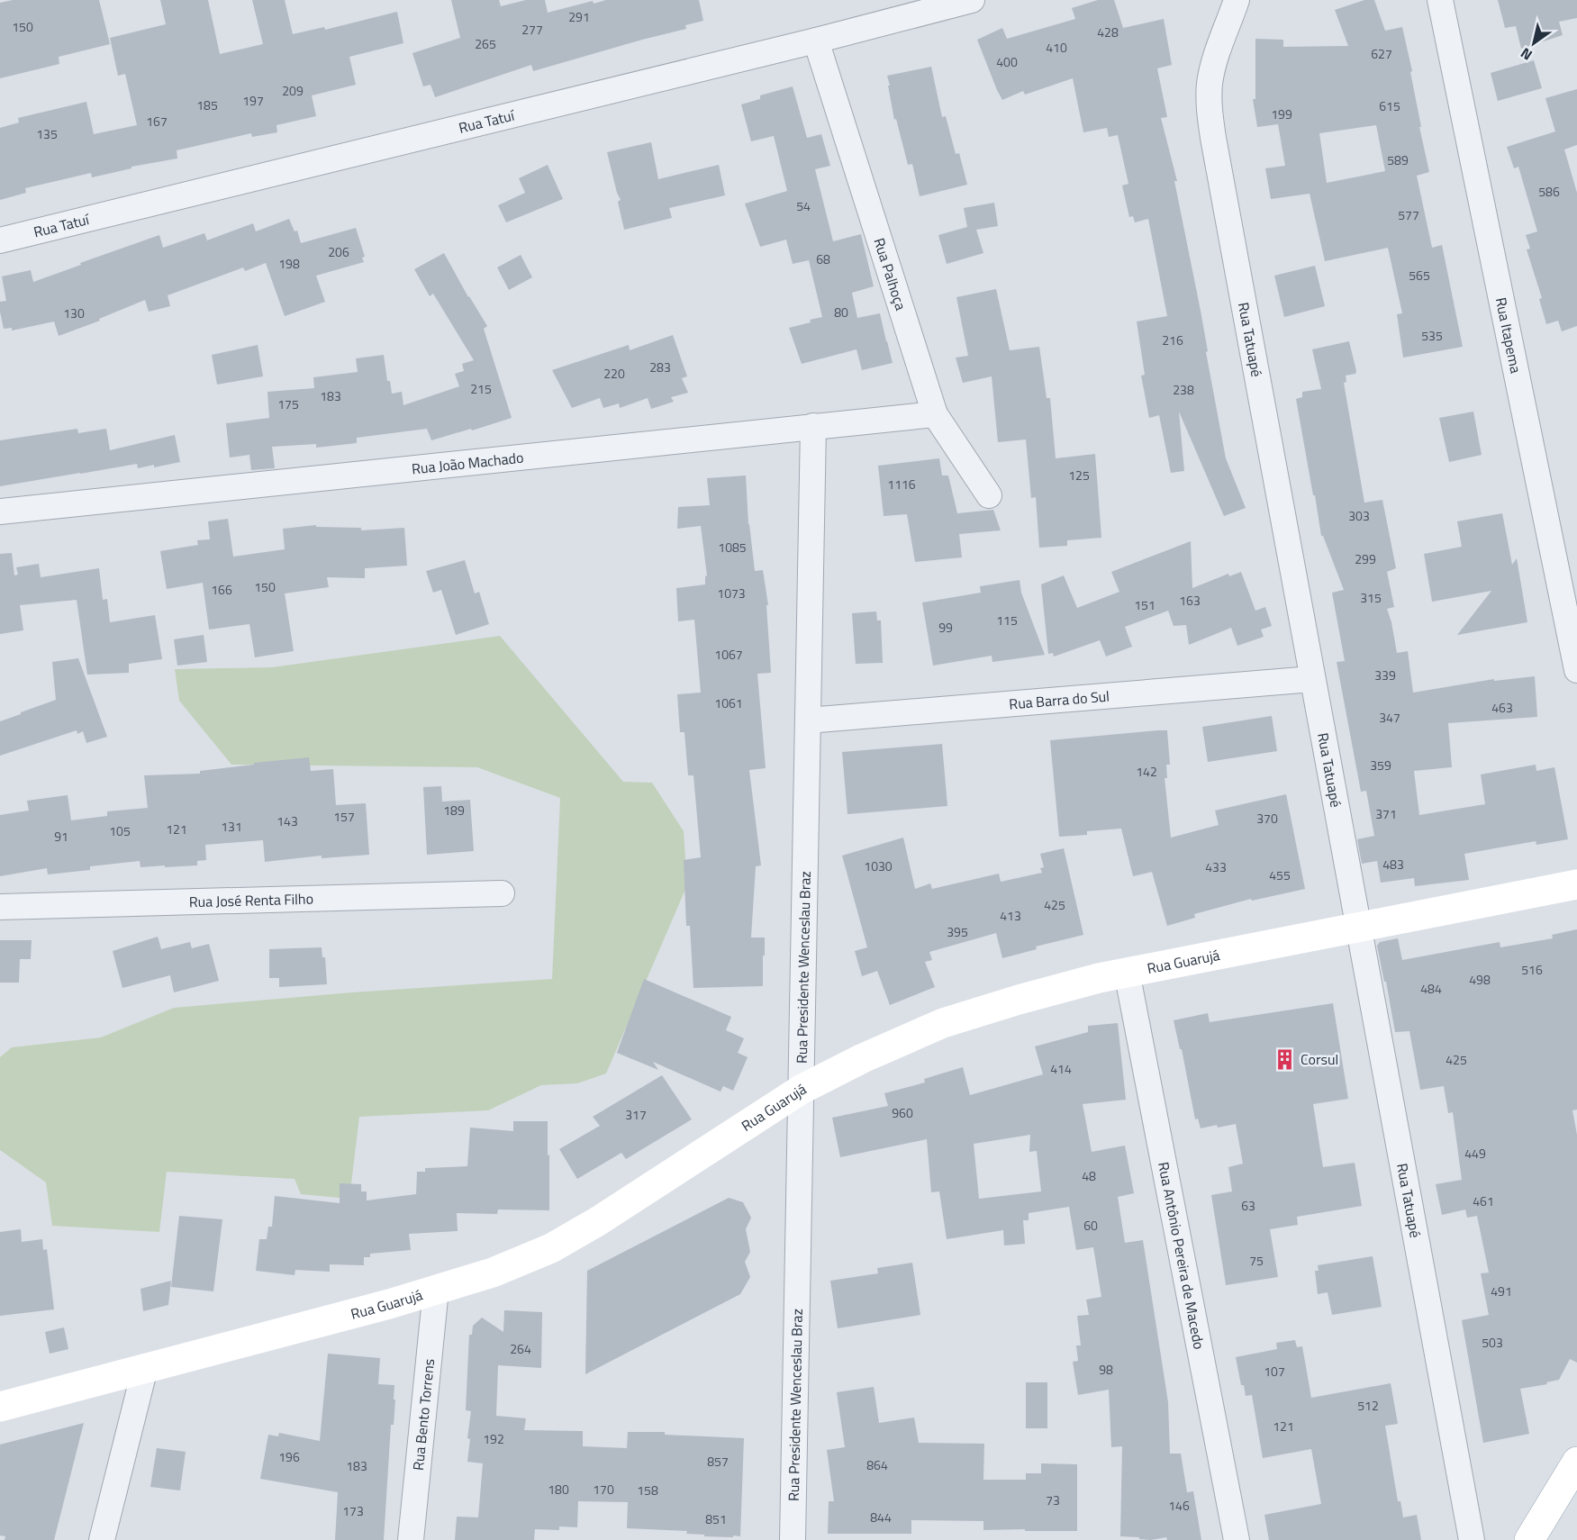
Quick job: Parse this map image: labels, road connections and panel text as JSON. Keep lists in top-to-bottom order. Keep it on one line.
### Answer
{"streets":{"street":["Rua Tatuí","Rua Palhoça","Rua Itapema","Rua Tatuapé","Rua João Machado","Rua Barra do Sul","Rua José Renta Filho","Rua Guarujá","Rua Presidente Wenceslau Braz","Rua Antônio Pereira de Macedo","Rua Bento Torrens"]},"crossings":[["Rua Tatuí","Rua Palhoça"],["Rua Palhoça","Rua João Machado"],["Rua Tatuapé","Rua Barra do Sul"],["Rua Tatuapé","Rua Guarujá"],["Rua João Machado","Rua Presidente Wenceslau Braz"],["Rua Barra do Sul","Rua Presidente Wenceslau Braz"],["Rua Guarujá","Rua Presidente Wenceslau Braz"],["Rua Guarujá","Rua Antônio Pereira de Macedo"],["Rua Guarujá","Rua Bento Torrens"]],"places":{"building":["Corsul"]},"house_numbers":["291","150","277","428","265","410","627","400","209","197","185","615","199","167","135","589","586","54","577","206","68","198","565","80","130","535","216","283","220","215","238","183","175","125","1116","303","1085","299","150","166","1073","315","163","151","115","99","1067","339","1061","463","347","359","142","189","371","157","370","143","131","121","105","91","483","1030","433","455","425","413","395","516","498","484","425","414","960","317","449","48","461","63","60","75","491","503","264","98","107","512","121","192","196","857","864","183","180","170","158","73","146","173","844","851"],"north":"bottom left"}
